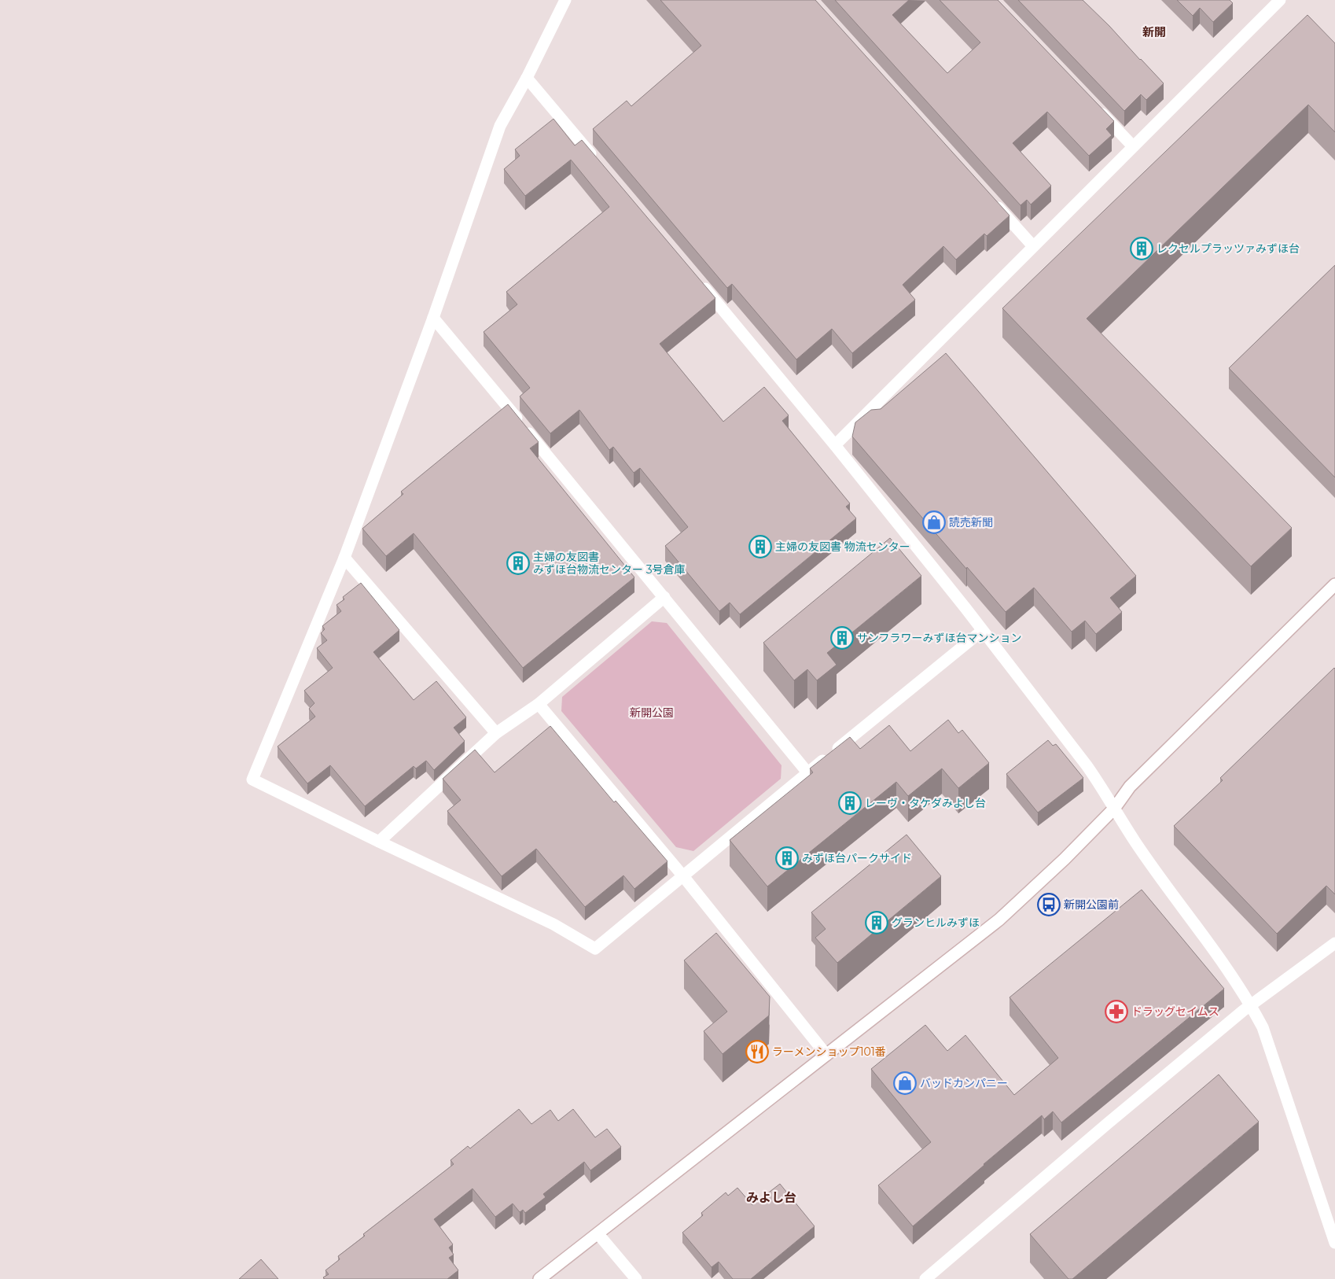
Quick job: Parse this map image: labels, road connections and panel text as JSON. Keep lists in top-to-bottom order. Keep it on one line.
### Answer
{"districts":["新開","みよし台"],"parks":["新開公園"],"places":{"building":["レクセルプラッツァみずほ台","主婦の友図書 物流センター","主婦の友図書 みずほ台物流センター 3号倉庫","サンフラワーみずほ台マンション","レーヴ・タケダみよし台","みずほ台パークサイド","グランヒルみずほ"],"shop":["読売新聞","バッドカンパニー"],"bus stop":["新開公園前"],"pharmacy":["ドラッグセイムス"],"restaurant":["ラーメンショップ101番"]}}
